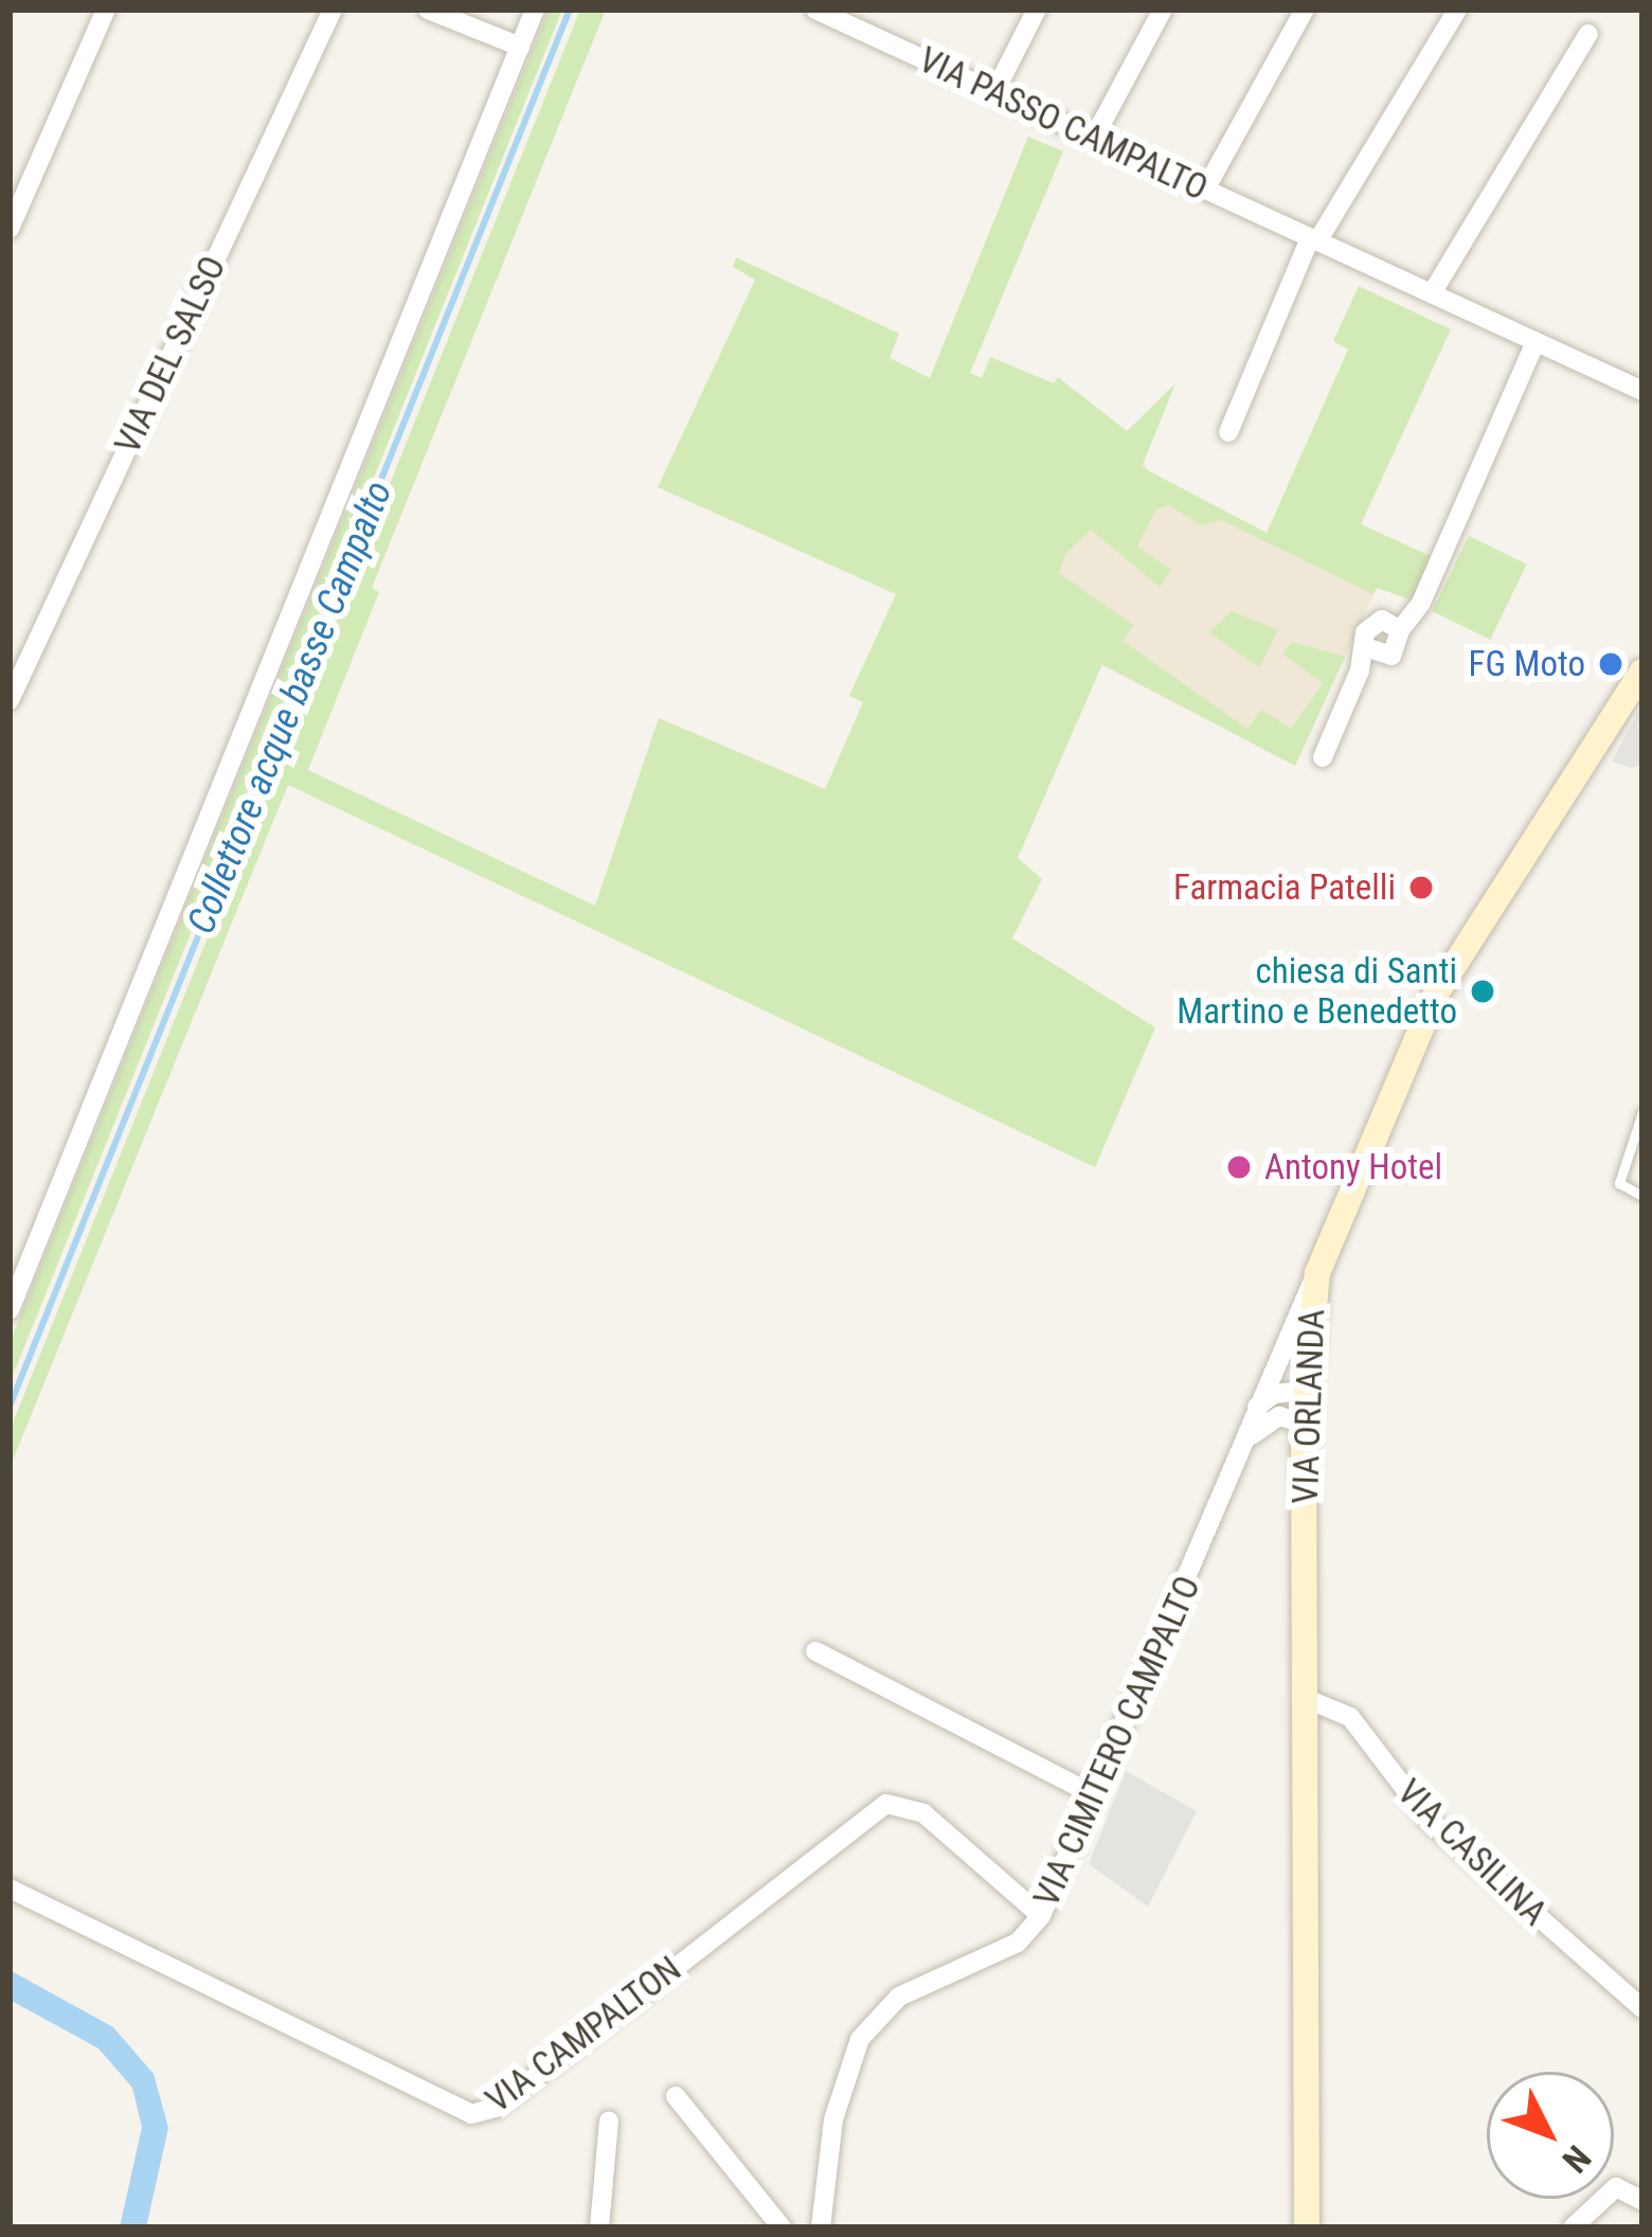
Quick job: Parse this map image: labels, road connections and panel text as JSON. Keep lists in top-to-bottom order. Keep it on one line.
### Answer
{"streets":{"main road":["VIA ORLANDA"],"street":["VIA PASSO CAMPALTO","VIA DEL SALSO","VIA CIMITERO CAMPALTO","VIA CASILINA","VIA CAMPALTON"]},"crossings":[["VIA ORLANDA","VIA CIMITERO CAMPALTO"],["VIA ORLANDA","VIA CASILINA"],["VIA CIMITERO CAMPALTO","VIA CAMPALTON"]],"water":["Collettore acque basse Campalto"],"places":["FG Moto","Farmacia Patelli","chiesa di Santi Martino e Benedetto","Antony Hotel"],"north":"bottom right"}
